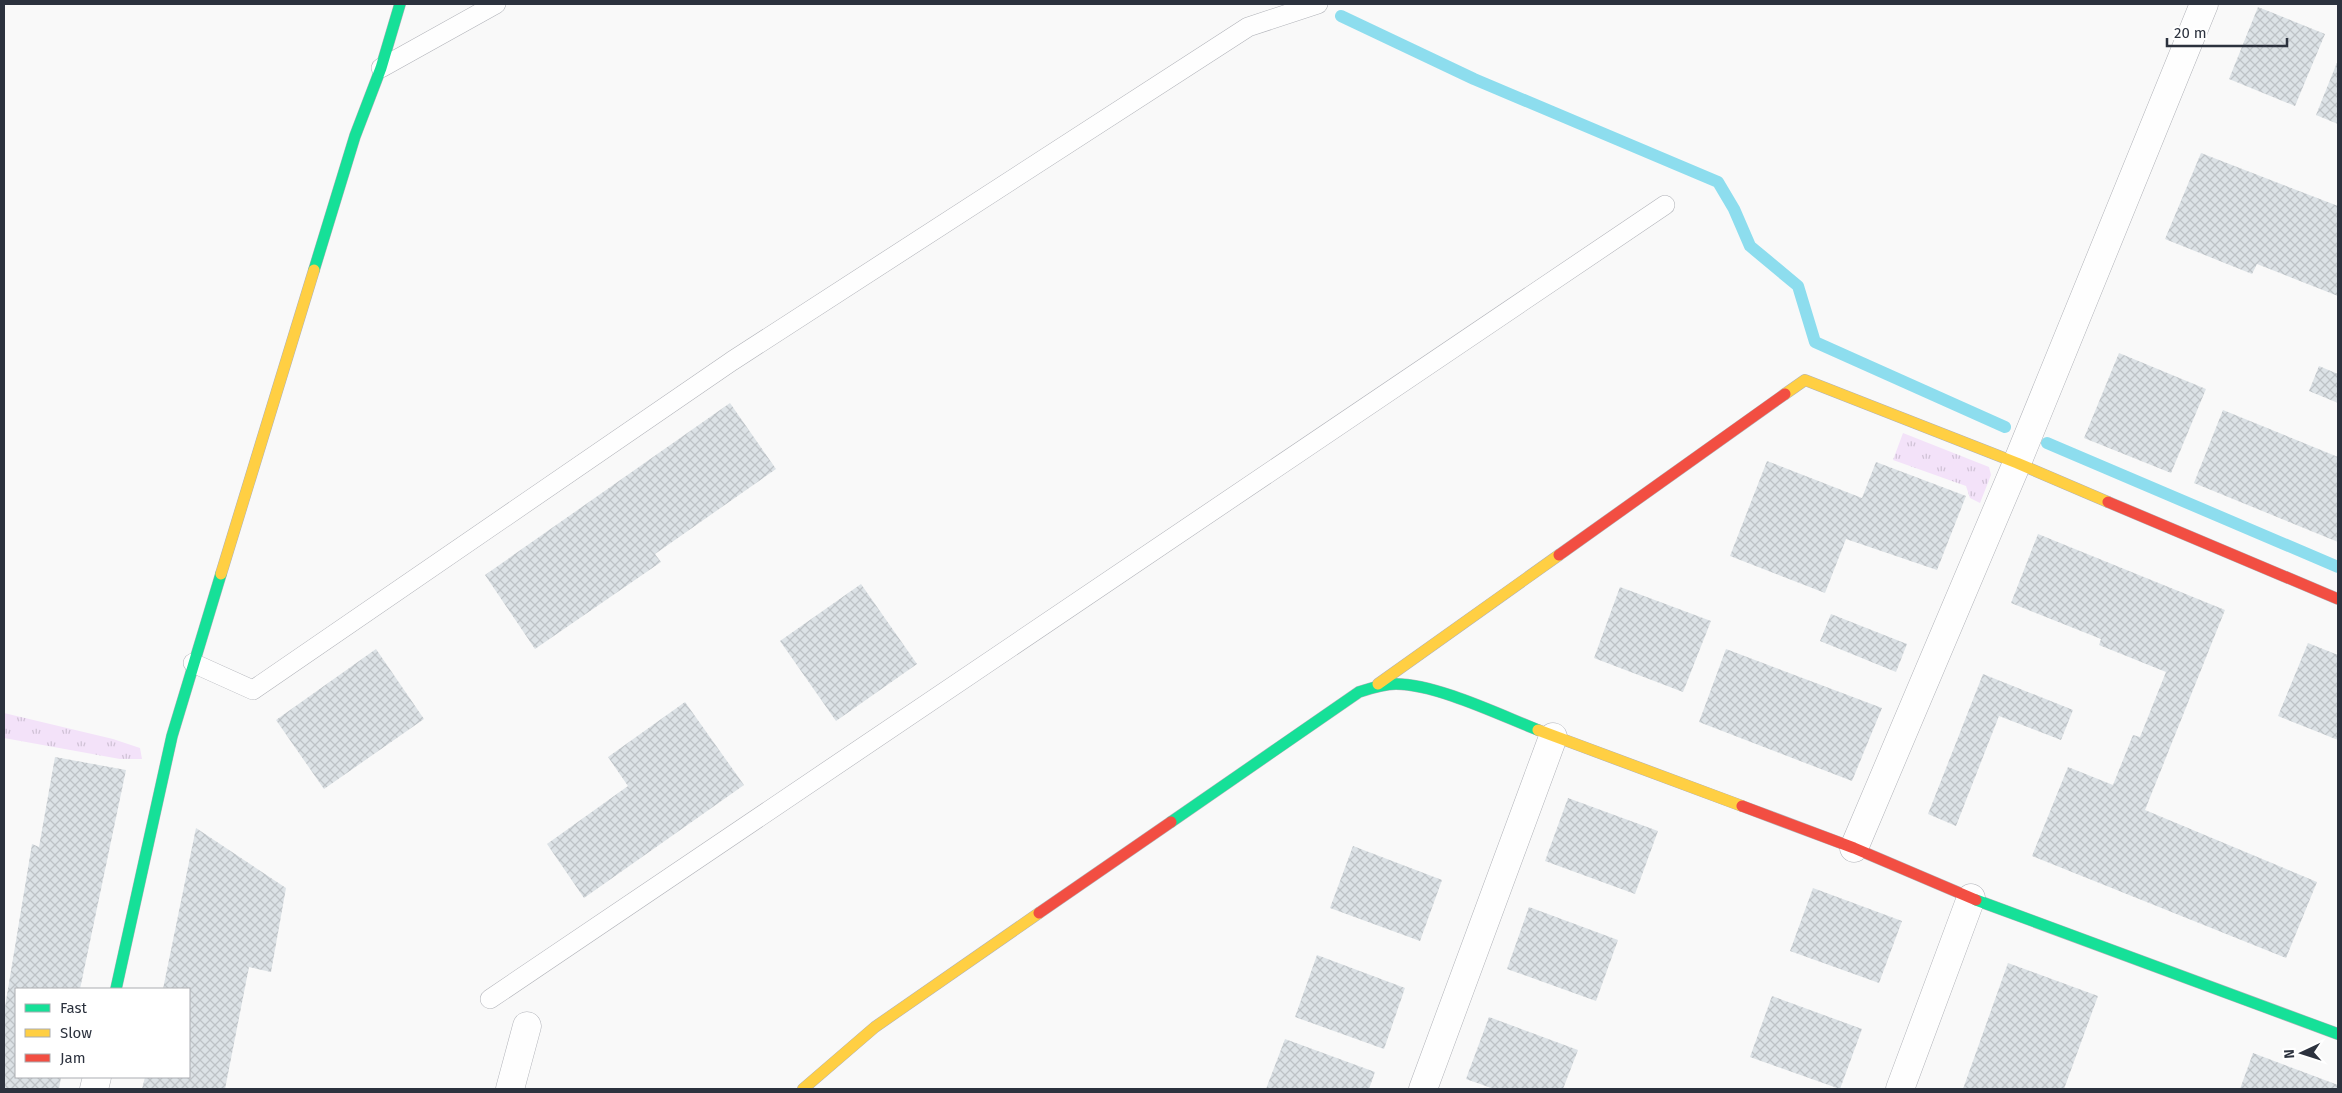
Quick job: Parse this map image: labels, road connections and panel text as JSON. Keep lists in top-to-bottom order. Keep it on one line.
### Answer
{"legend":["Fast","Slow","Jam"],"scale_bar":"20 m","north":"left"}
